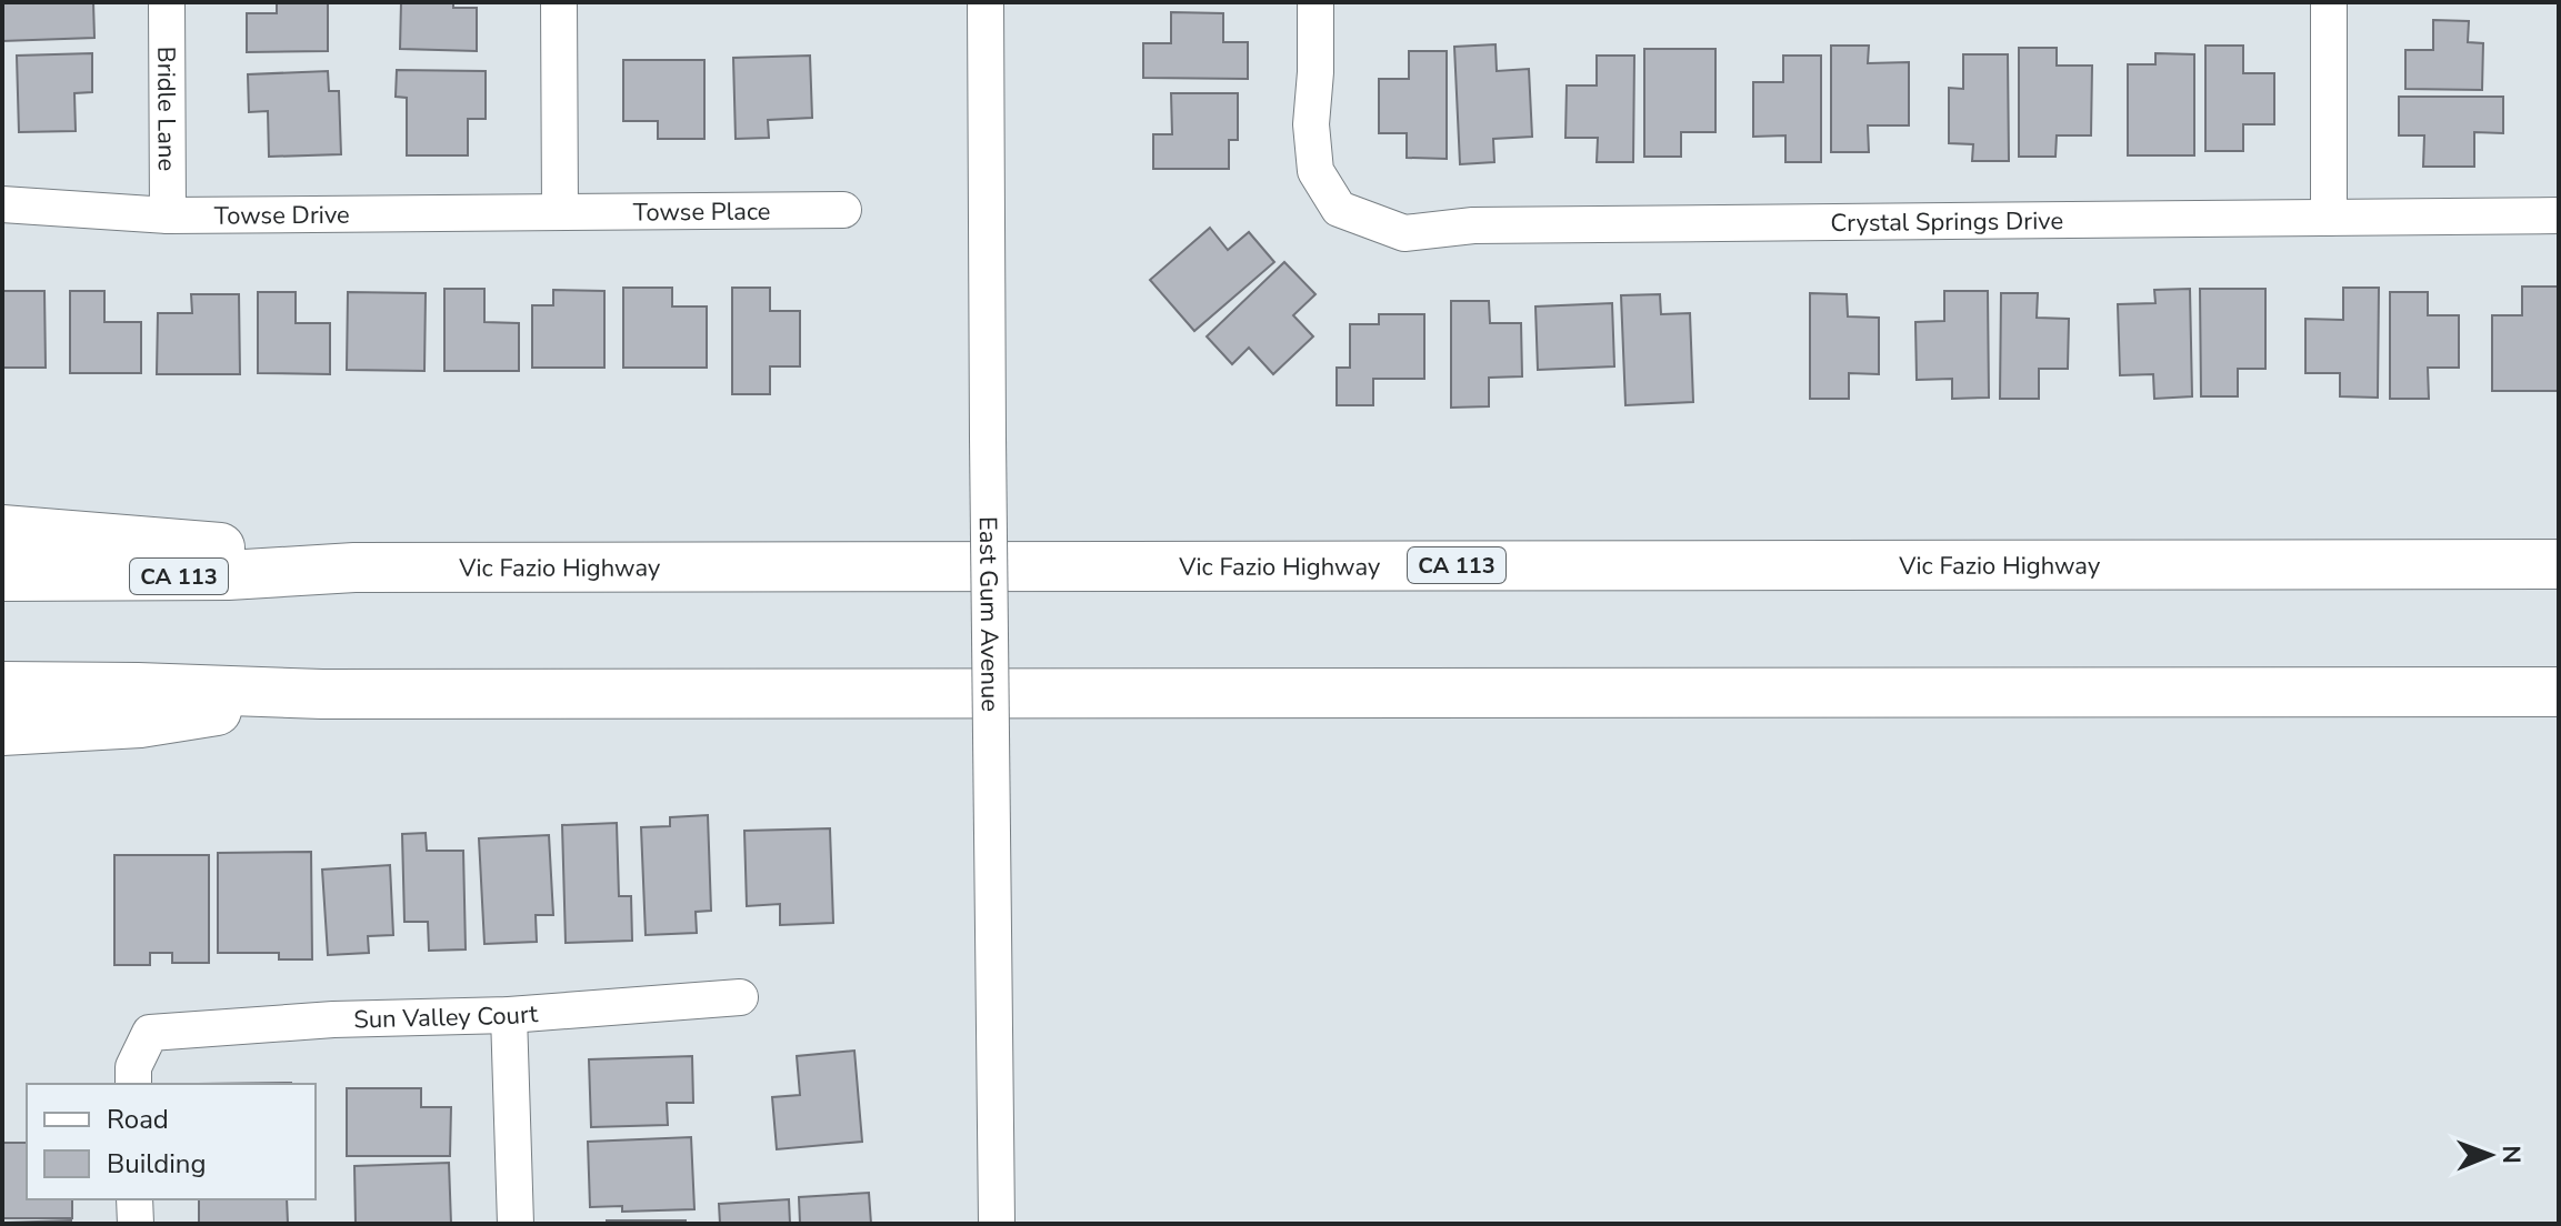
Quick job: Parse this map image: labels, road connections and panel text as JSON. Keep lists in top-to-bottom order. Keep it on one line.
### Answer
{"streets":{"highway":["Vic Fazio Highway","CA 113"],"street":["Bridle Lane","Towse Place","Towse Drive","Crystal Springs Drive","East Gum Avenue","Sun Valley Court"]},"crossings":[["Bridle Lane","Towse Drive"],["Towse Place","Towse Drive"]],"legend":["Road","Building"],"north":"right"}
